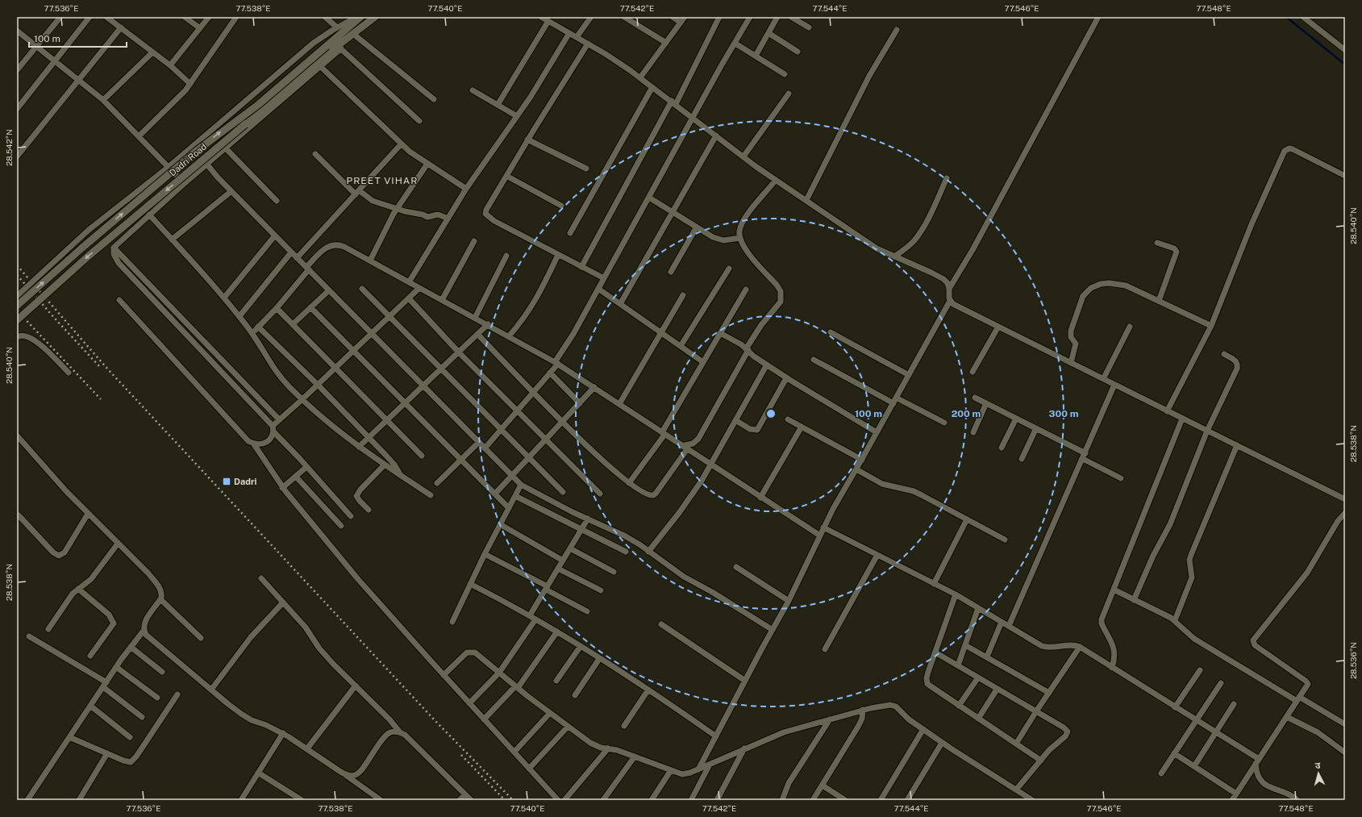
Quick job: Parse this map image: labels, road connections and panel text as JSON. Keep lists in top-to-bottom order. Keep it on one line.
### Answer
{"streets":{"street":["Dadri Road"]},"districts":["PREET VIHAR"],"places":{"transit":["Dadri"]},"scale_bar":"100 m","north":"top","coordinates":["77.536°E","77.538°E","77.540°E","77.542°E","77.544°E","77.546°E","77.548°E","28.542°N","28.540°N","28.538°N","28.536°N"],"rings":["100 m","200 m","300 m"]}
